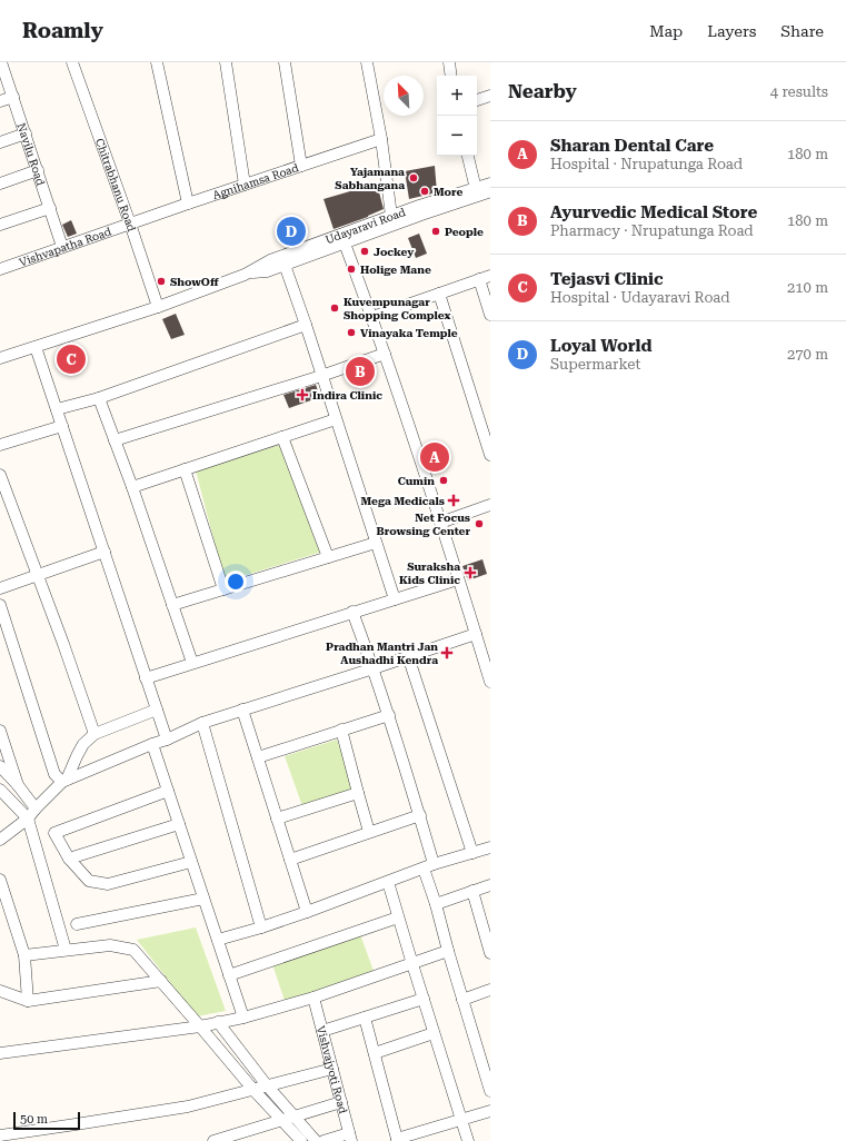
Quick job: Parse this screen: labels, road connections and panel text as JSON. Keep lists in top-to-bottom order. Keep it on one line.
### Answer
{"streets":{"street":["Navilu Road","Agnihamsa Road","Chitrabhanu Road","Udayaravi Road","Vishvapatha Road","Vishvajyoti Road"]},"crossings":[["Navilu Road","Vishvapatha Road"],["Agnihamsa Road","Chitrabhanu Road"],["Agnihamsa Road","Vishvapatha Road"],["Chitrabhanu Road","Udayaravi Road"],["Chitrabhanu Road","Vishvapatha Road"]],"places":{"other":["Yajamana Sabhangana","More","People","Jockey","Holige Mane","ShowOff","Kuvempunagar Shopping Complex","Vinayaka Temple","Cumin","Net Focus Browsing Center"],"health":["Indira Clinic","Mega Medicals","Suraksha Kids Clinic","Pradhan Mantri Jan Aushadhi Kendra"]},"scale_bar":"50 m","north":"top left","page":{"header":"Roamly","nav":["Map","Layers","Share"],"heading":["Nearby","4 results"],"map_buttons":["+","−"],"list":[{"mark":"A","name":"Sharan Dental Care","note":"Hospital · Nrupatunga Road","value":"180 m"},{"mark":"B","name":"Ayurvedic Medical Store","note":"Pharmacy · Nrupatunga Road","value":"180 m"},{"mark":"C","name":"Tejasvi Clinic","note":"Hospital · Udayaravi Road","value":"210 m"},{"mark":"D","name":"Loyal World","note":"Supermarket","value":"270 m"}],"pins":["D","C","B","A"],"scale":"50 m"}}
